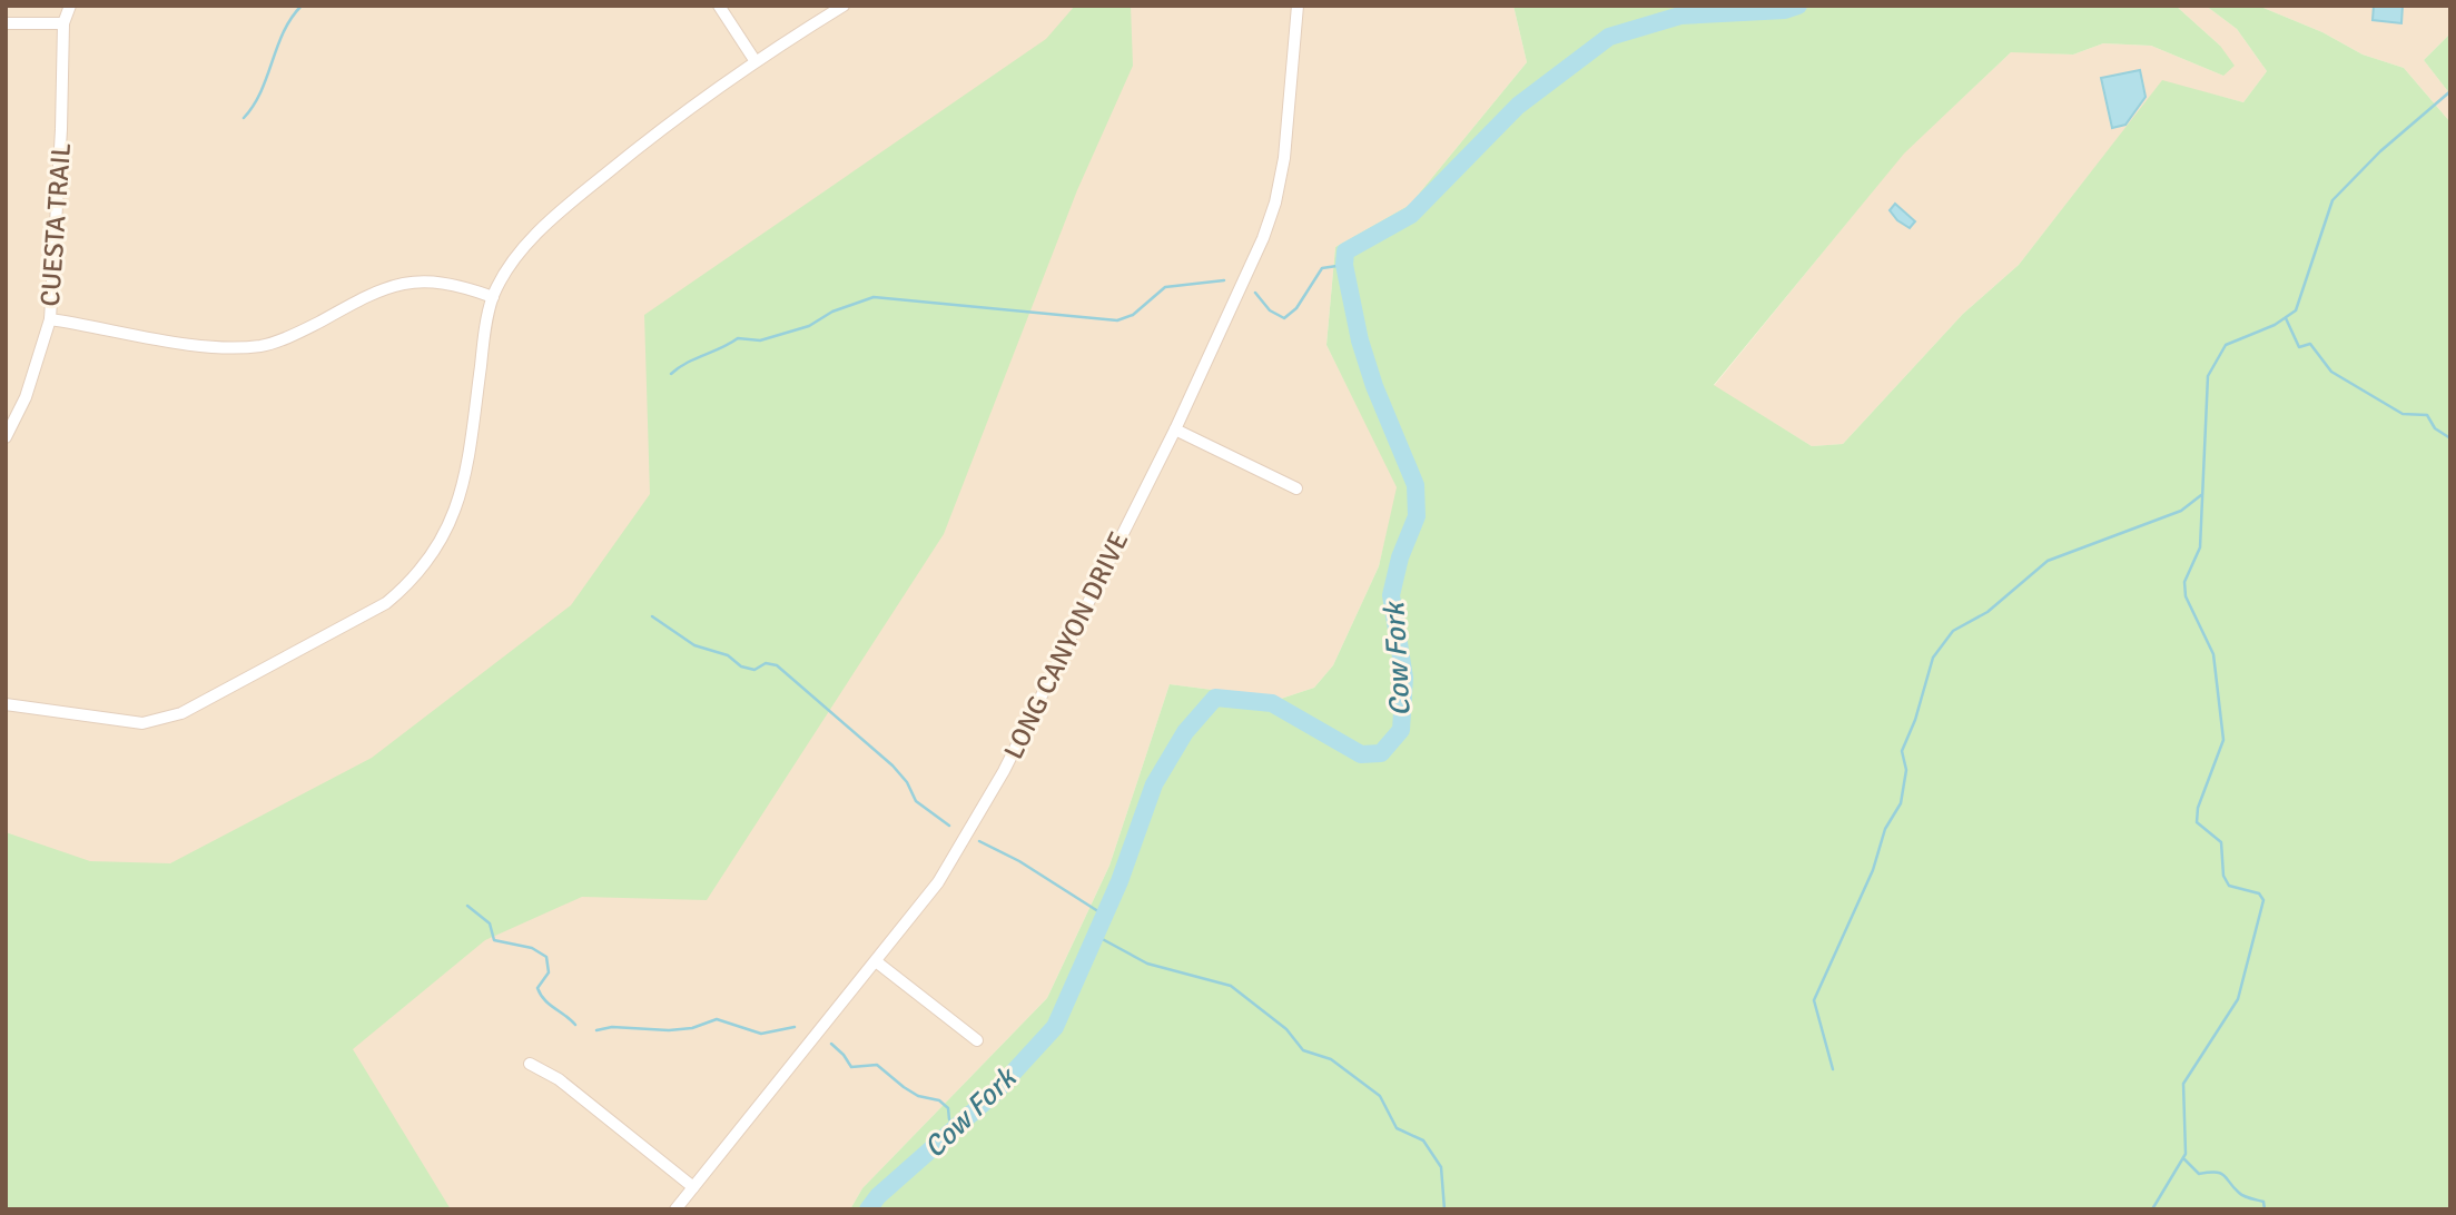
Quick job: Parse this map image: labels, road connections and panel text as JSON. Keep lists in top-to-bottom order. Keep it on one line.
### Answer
{"streets":{"street":["CUESTA TRAIL","LONG CANYON DRIVE"]},"water":["Cow Fork"]}
